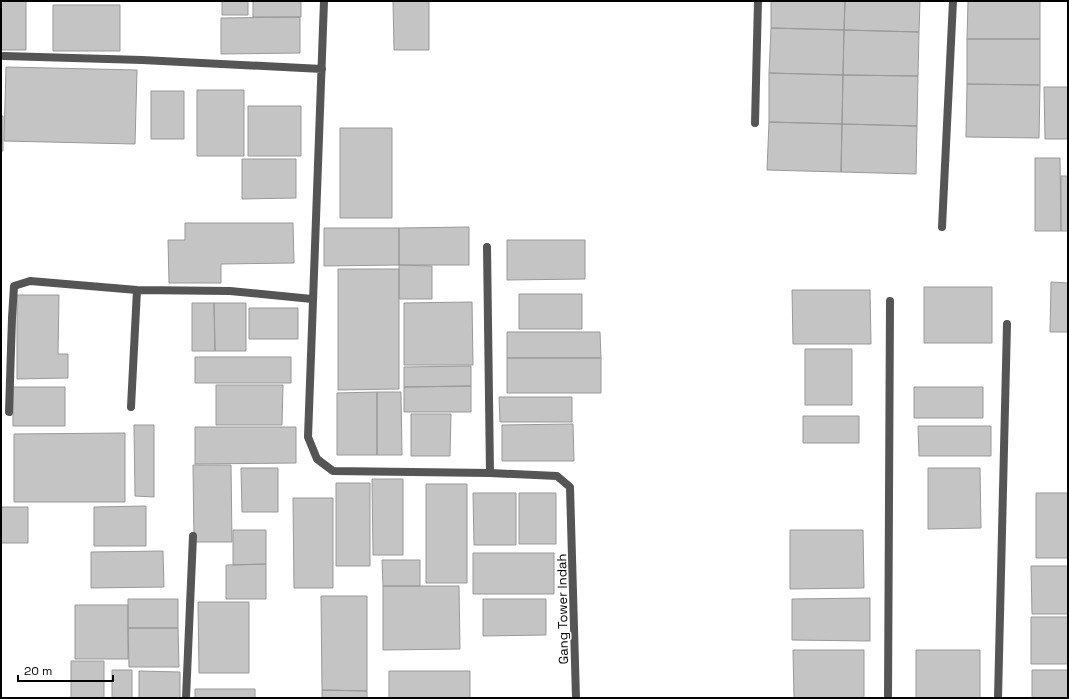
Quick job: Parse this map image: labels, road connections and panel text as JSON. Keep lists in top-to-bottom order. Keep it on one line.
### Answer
{"streets":{"street":["Gang Tower Indah"]},"scale_bar":"20 m"}
